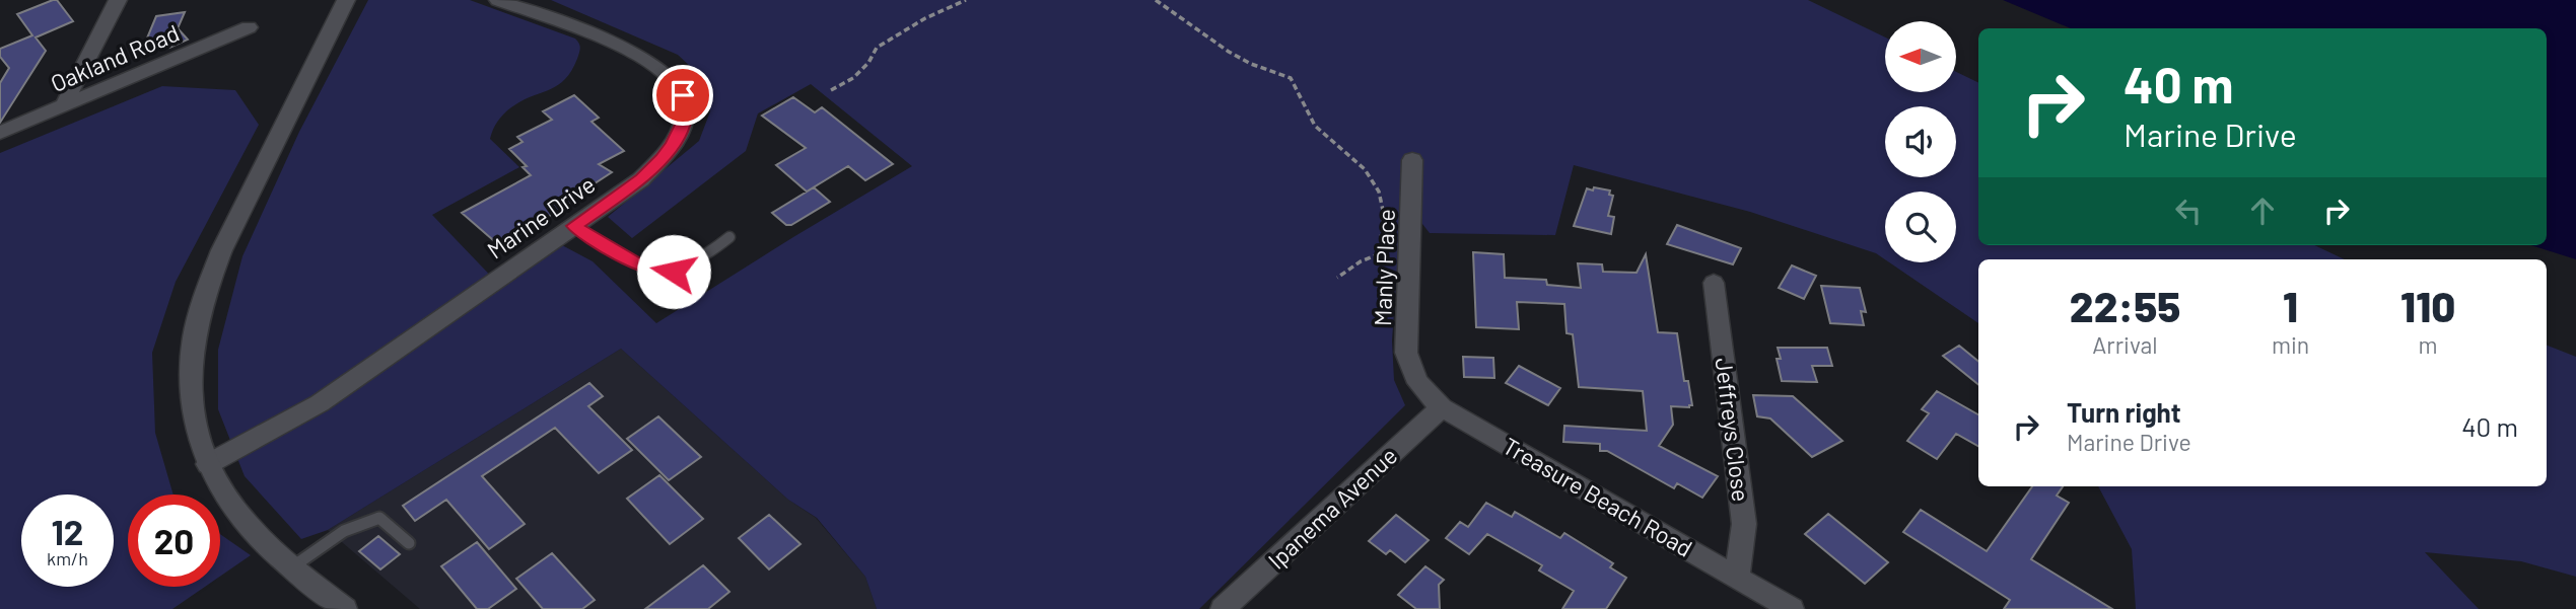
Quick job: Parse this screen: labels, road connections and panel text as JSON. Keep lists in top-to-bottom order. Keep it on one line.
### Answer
{"streets":{"street":["Oakland Road","Marine Drive","Manly Place","Jeffreys Close","Treasure Beach Road","Ipanema Avenue"]},"crossings":[["Manly Place","Treasure Beach Road"],["Jeffreys Close","Treasure Beach Road"],["Treasure Beach Road","Ipanema Avenue"]],"north":"left","page":{"turn":["40 m","Marine Drive"],"eta":["22:55","Arrival","1","min","110","m"],"list":[{"name":"Turn right","note":"Marine Drive","value":"40 m"}],"speed":"12 km/h","limit":"20"}}
